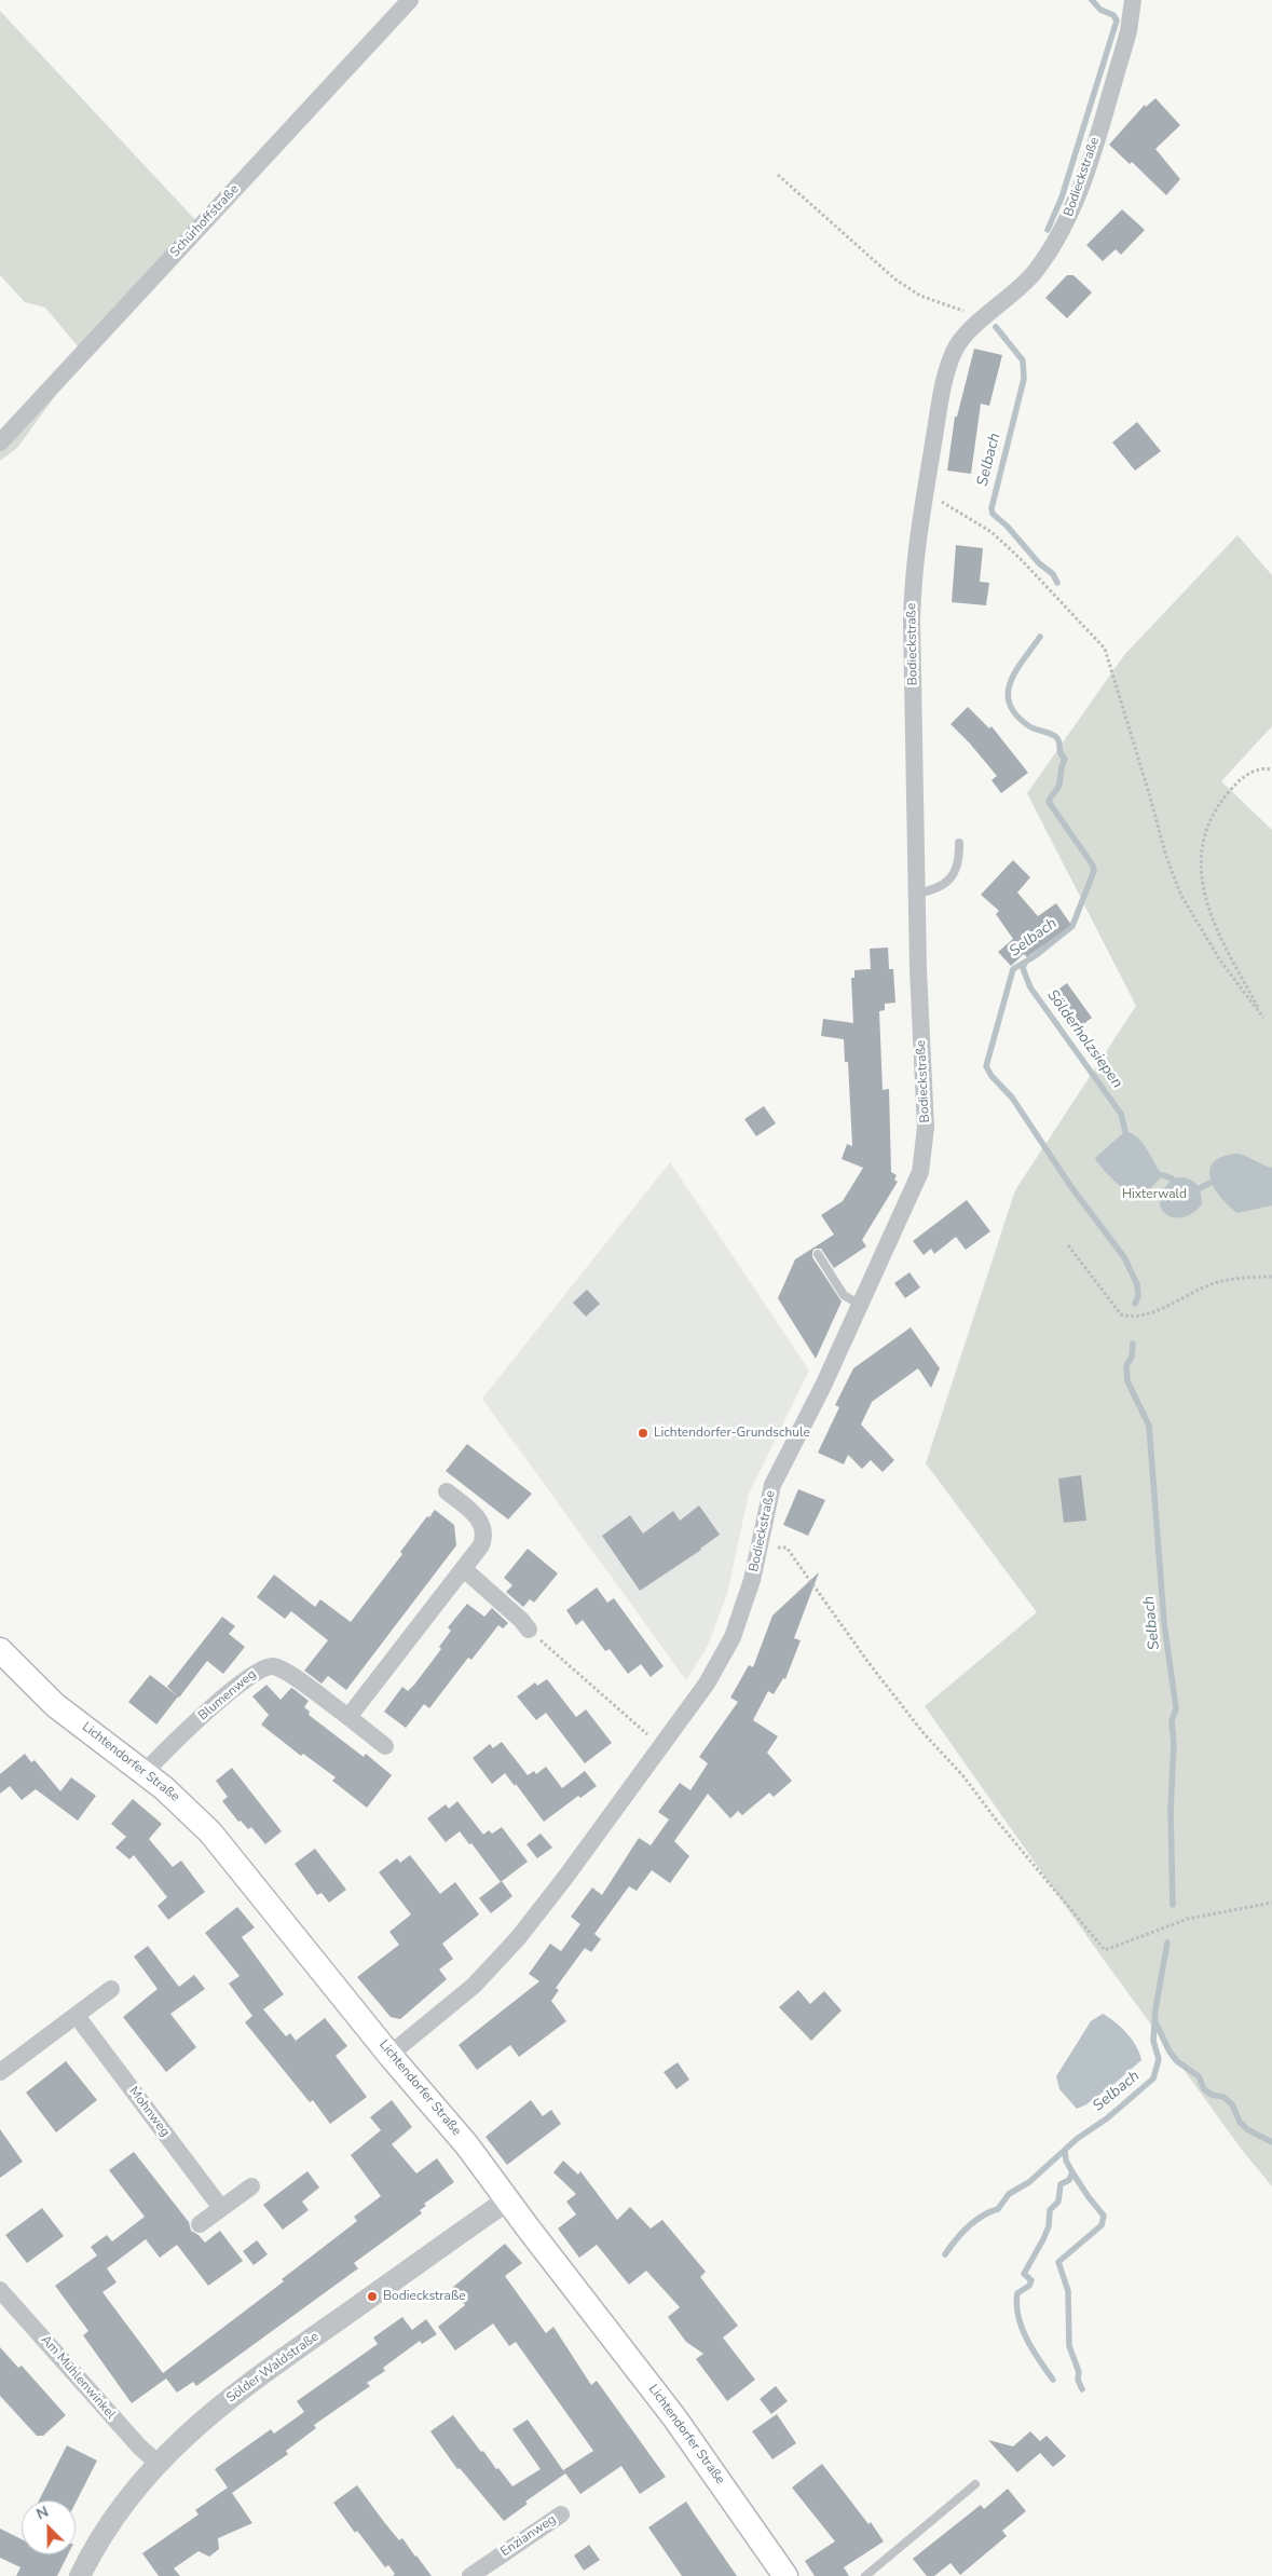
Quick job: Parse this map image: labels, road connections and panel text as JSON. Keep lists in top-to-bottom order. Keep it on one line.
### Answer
{"streets":{"main road":["Lichtendorfer Straße"],"street":["Bodieckstraße","Schürhoffstraße","Blumenweg","Mohnweg","Sölder Waldstraße","Am Mühlenwinkel","Enzianweg"]},"crossings":[["Bodieckstraße","Lichtendorfer Straße"],["Blumenweg","Lichtendorfer Straße"],["Lichtendorfer Straße","Sölder Waldstraße"],["Sölder Waldstraße","Am Mühlenwinkel"]],"water":["Selbach","Sölderholzsiepen"],"parks":["Hixterwald"],"places":["Lichtendorfer-Grundschule","Bodieckstraße"],"north":"top left"}
